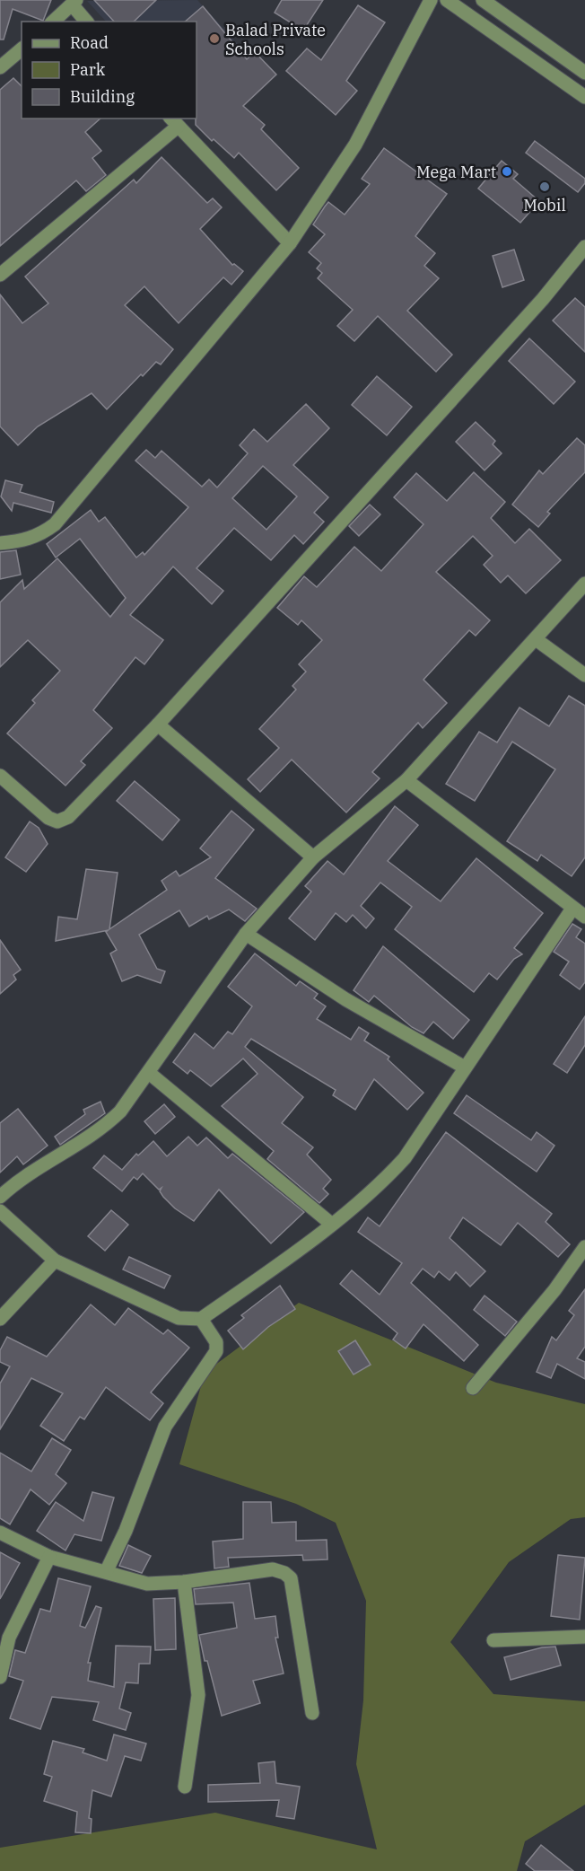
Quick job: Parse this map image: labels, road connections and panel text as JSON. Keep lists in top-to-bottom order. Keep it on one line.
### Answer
{"places":["Balad Private Schools","Mega Mart","Mobil"],"legend":["Road","Park","Building"]}
